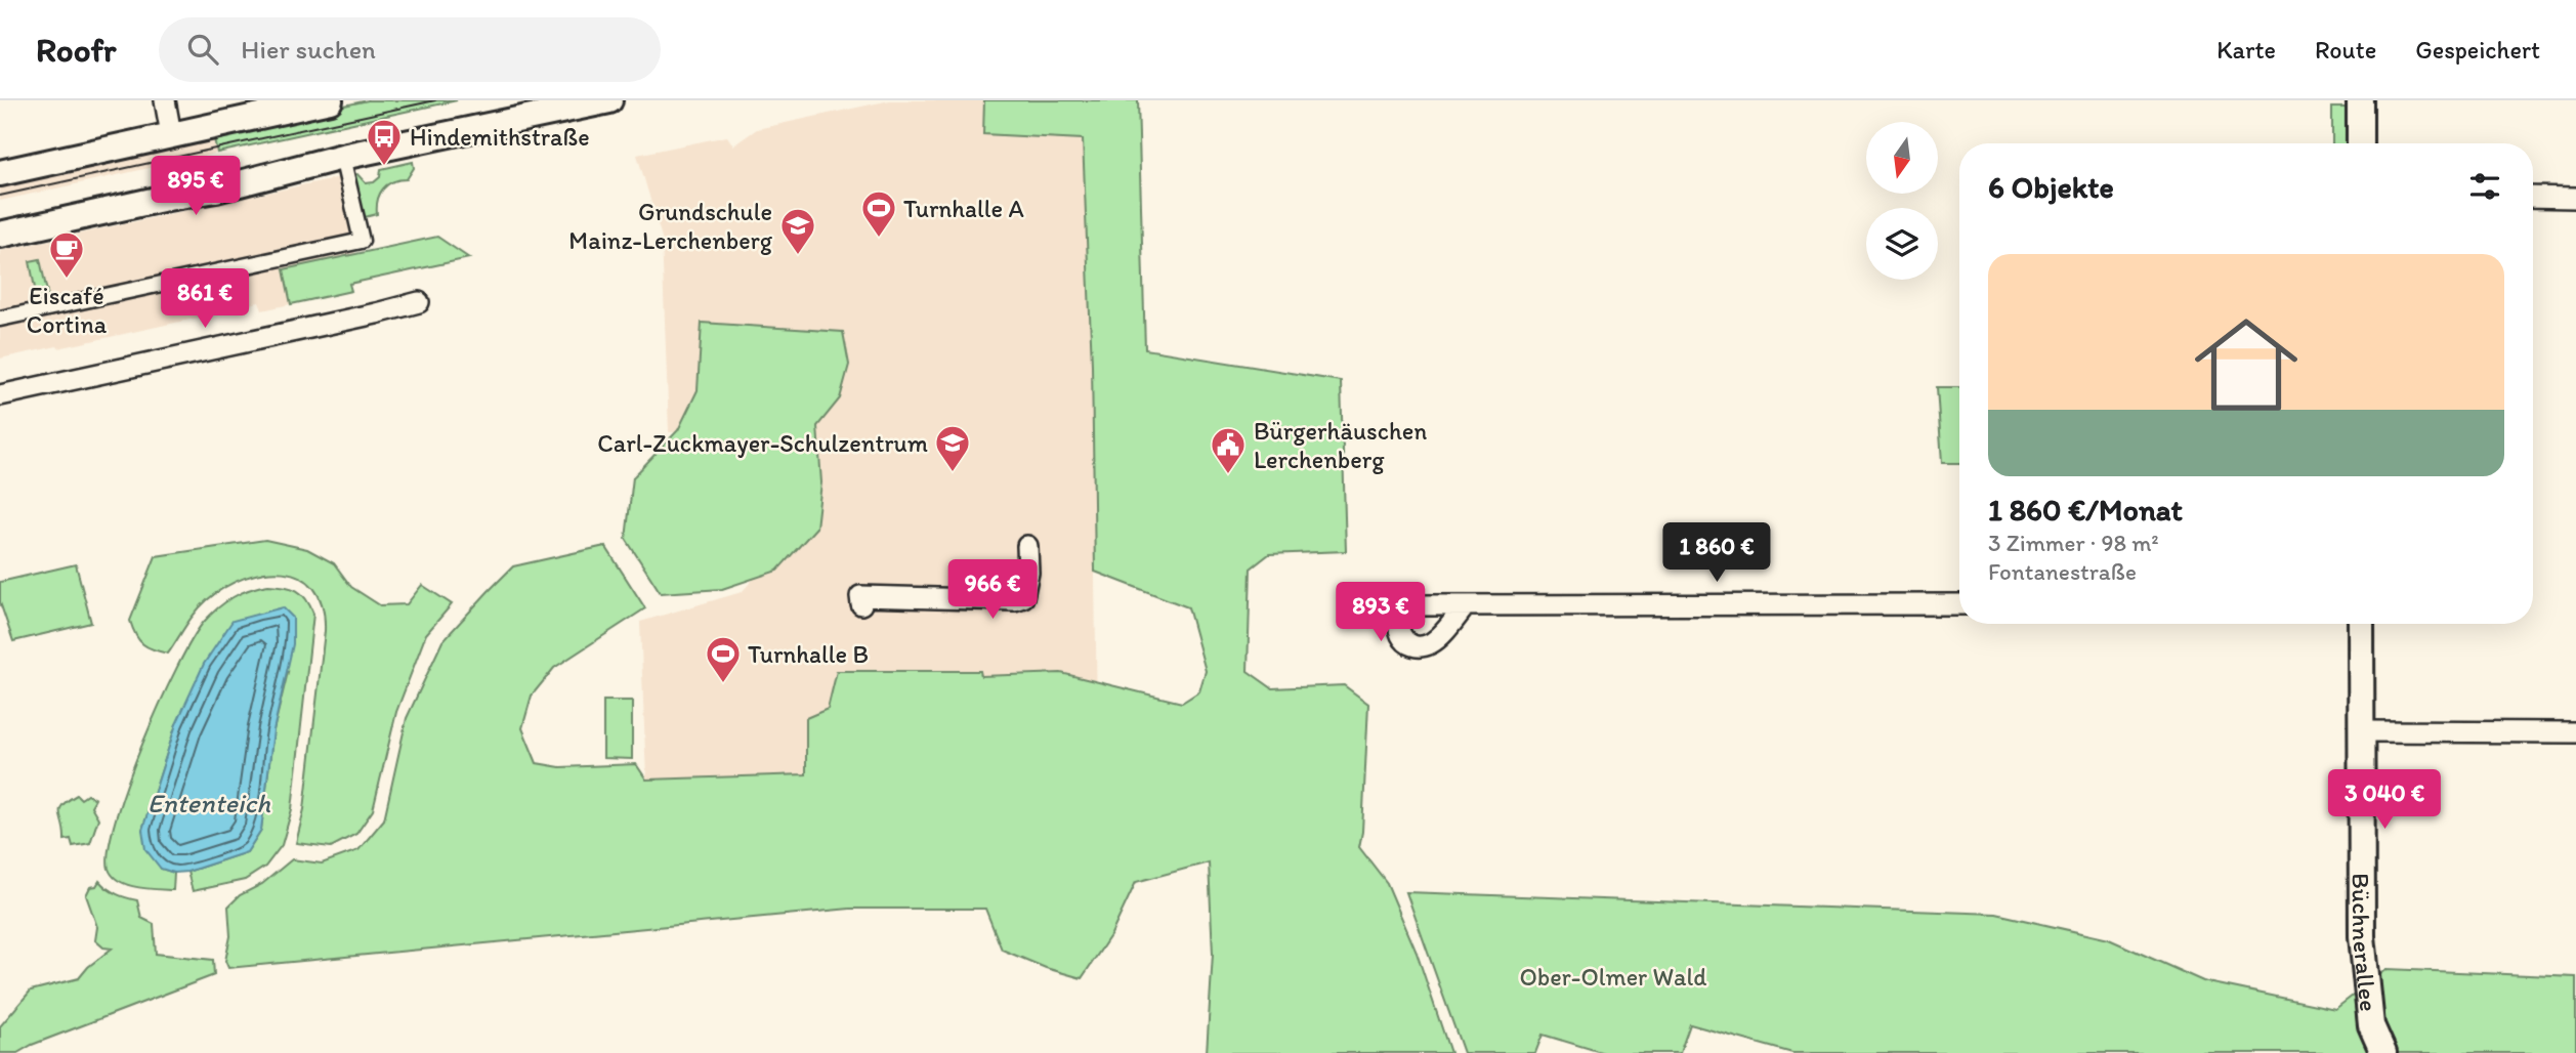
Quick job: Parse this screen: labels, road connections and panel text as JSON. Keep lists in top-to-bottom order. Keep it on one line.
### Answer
{"streets":{"street":["Büchnerallee"]},"water":["Ententeich"],"parks":["Ober-Olmer Wald"],"places":{"bus stop":["Hindemithstraße"],"sports":["Turnhalle A","Turnhalle B"],"school or university":["Grundschule Mainz-Lerchenberg","Carl-Zuckmayer-Schulzentrum"],"cafe":["Eiscafé Cortina"],"public building":["Bürgerhäuschen Lerchenberg"]},"north":"bottom","page":{"header":"Roofr","search":"Hier suchen","nav":["Karte","Route","Gespeichert"],"heading":"6 Objekte","price":["895 €","861 €","1 860 €","966 €","893 €","3 040 €"],"list":[{"name":"1 860 €/Monat","note":"3 Zimmer · 98 m² · Fontanestraße"}]}}
